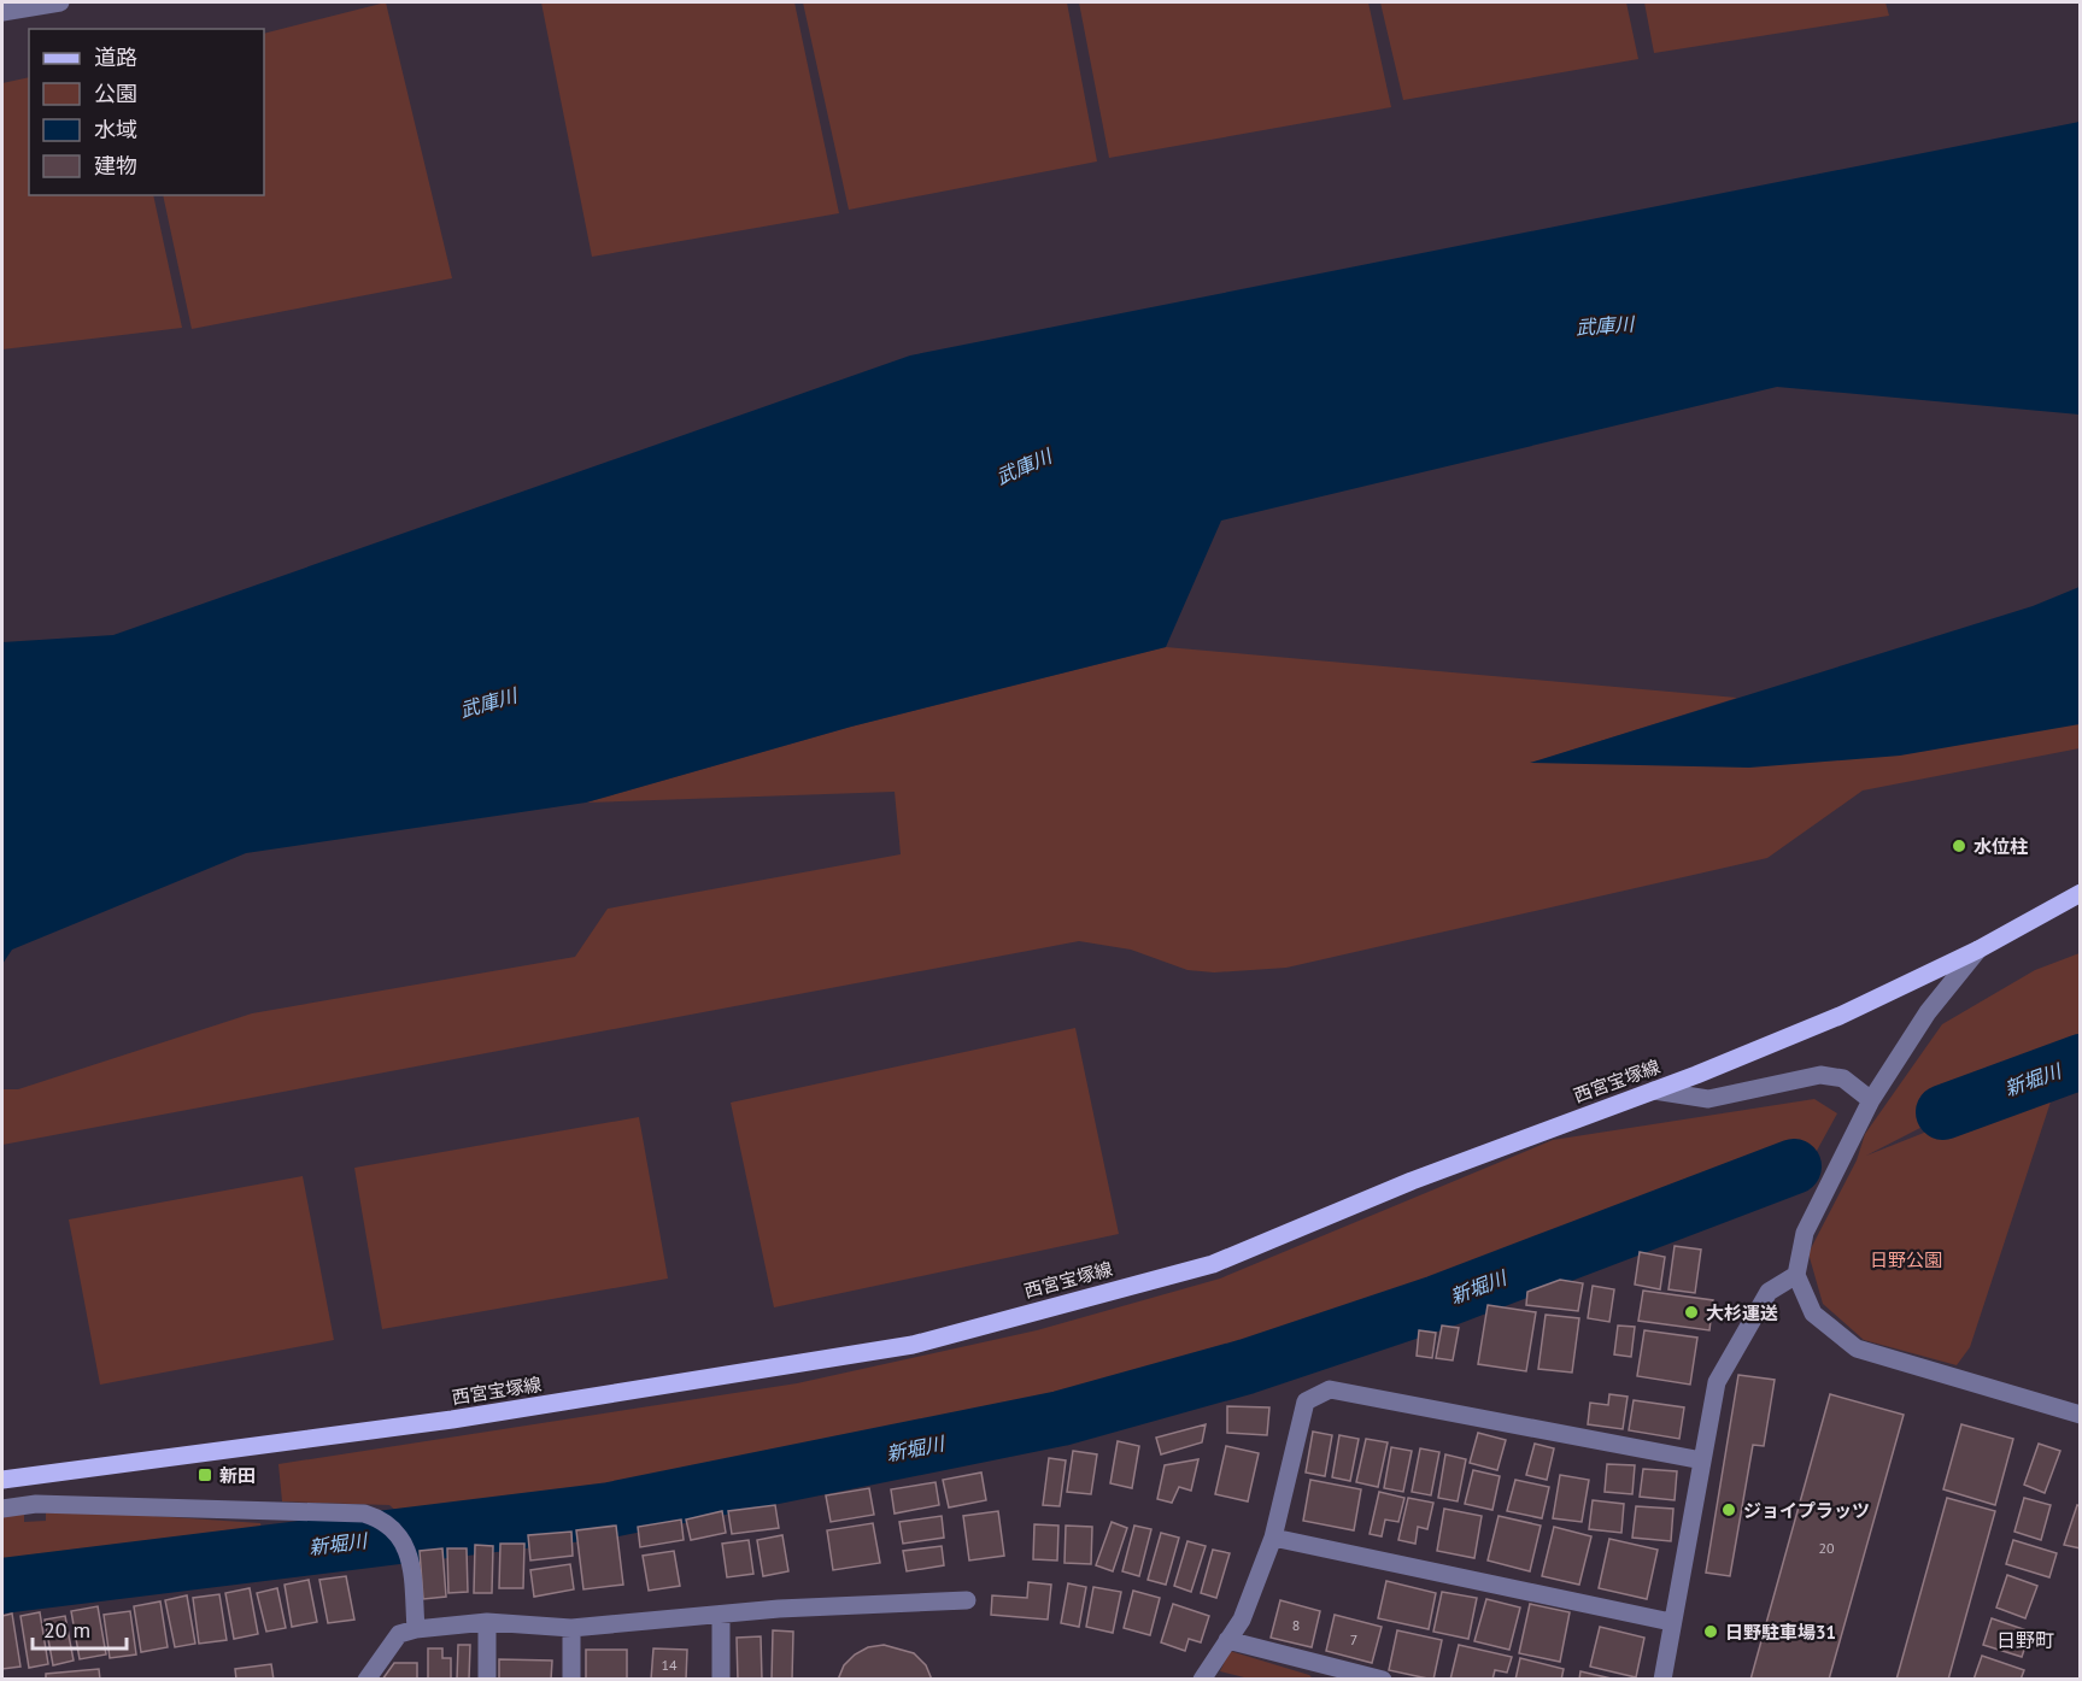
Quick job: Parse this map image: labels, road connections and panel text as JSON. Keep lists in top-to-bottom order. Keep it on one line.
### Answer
{"streets":{"main road":["西宮宝塚線"]},"districts":["日野町"],"water":["武庫川","新堀川"],"parks":["日野公園"],"places":{"other":["水位柱","大杉運送","ジョイプラッツ","日野駐車場31"],"transit":["新田"]},"house_numbers":["20","8","7","14"],"legend":["道路","公園","水域","建物"],"scale_bar":"20 m"}
